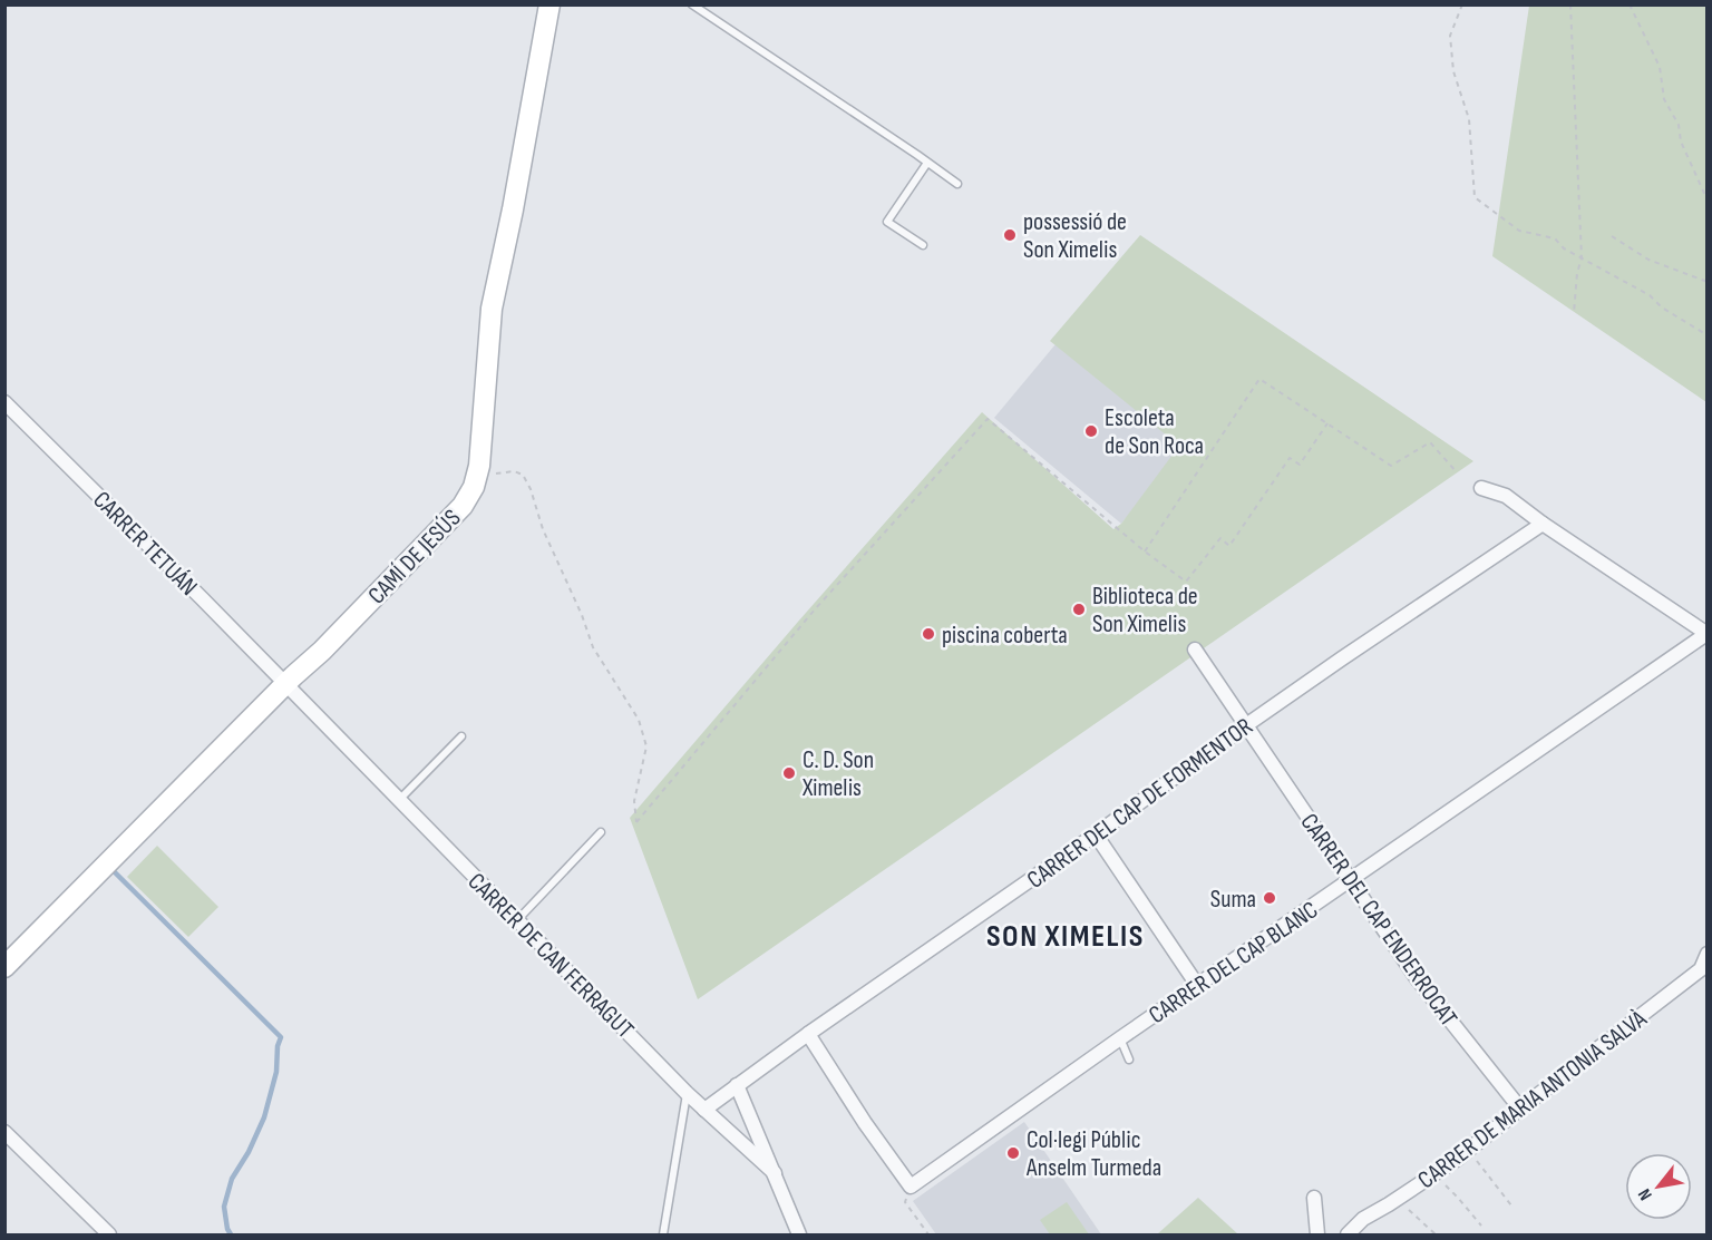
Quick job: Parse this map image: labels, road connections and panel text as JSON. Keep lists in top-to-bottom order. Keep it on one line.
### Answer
{"streets":{"street":["CARRER TETUÁN","CAMÍ DE JESÚS","CARRER DEL CAP DE FORMENTOR","CARRER DEL CAP ENDERROCAT","CARRER DE CAN FERRAGUT","CARRER DEL CAP BLANC","CARRER DE MARIA ANTONIA SALVÀ"]},"crossings":[["CARRER TETUÁN","CAMÍ DE JESÚS"],["CARRER TETUÁN","CARRER DE CAN FERRAGUT"],["CAMÍ DE JESÚS","CARRER DE CAN FERRAGUT"],["CARRER DEL CAP DE FORMENTOR","CARRER DEL CAP ENDERROCAT"],["CARRER DEL CAP ENDERROCAT","CARRER DEL CAP BLANC"],["CARRER DEL CAP ENDERROCAT","CARRER DE MARIA ANTONIA SALVÀ"]],"districts":["SON XIMELIS"],"places":["possessió de Son Ximelis","Escoleta de Son Roca","Biblioteca de Son Ximelis","piscina coberta","C. D. Son Ximelis","Suma","Col·legi Públic Anselm Turmeda"],"north":"bottom left"}
